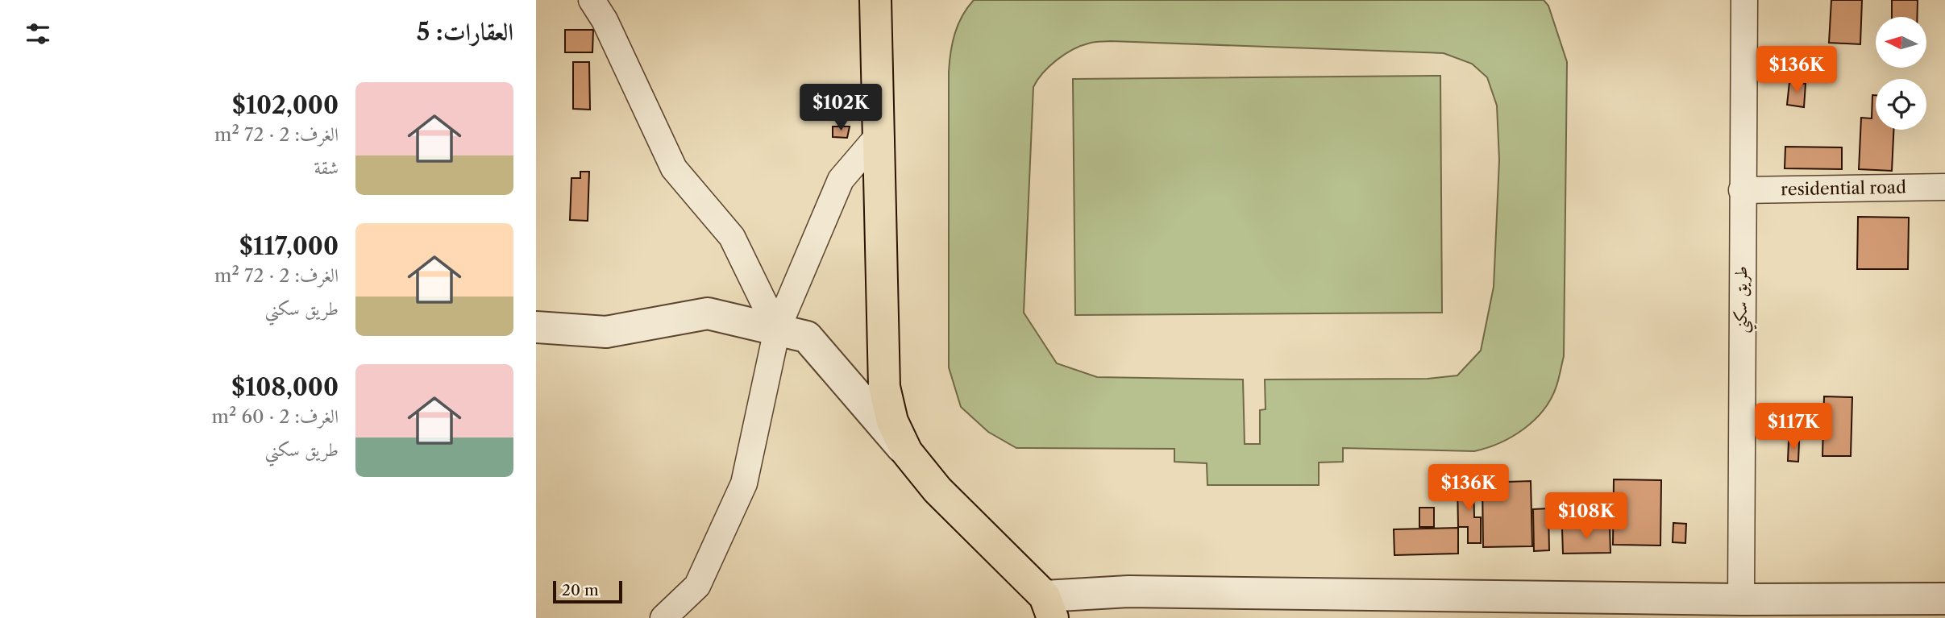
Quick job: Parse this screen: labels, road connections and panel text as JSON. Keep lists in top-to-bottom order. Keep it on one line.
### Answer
{"streets":{"street":["residential road","طريق سكني"]},"crossings":[["residential road","طريق سكني"]],"scale_bar":"20 m","north":"left","page":{"heading":"العقارات: 5","price":["$136K","$102K","$117K","$136K","$108K"],"list":[{"name":"$102,000","note":"الغرف: 2 · 72 m² · شقة"},{"name":"$117,000","note":"الغرف: 2 · 72 m² · طريق سكني"},{"name":"$108,000","note":"الغرف: 2 · 60 m² · طريق سكني"}],"scale":"20 m"}}
